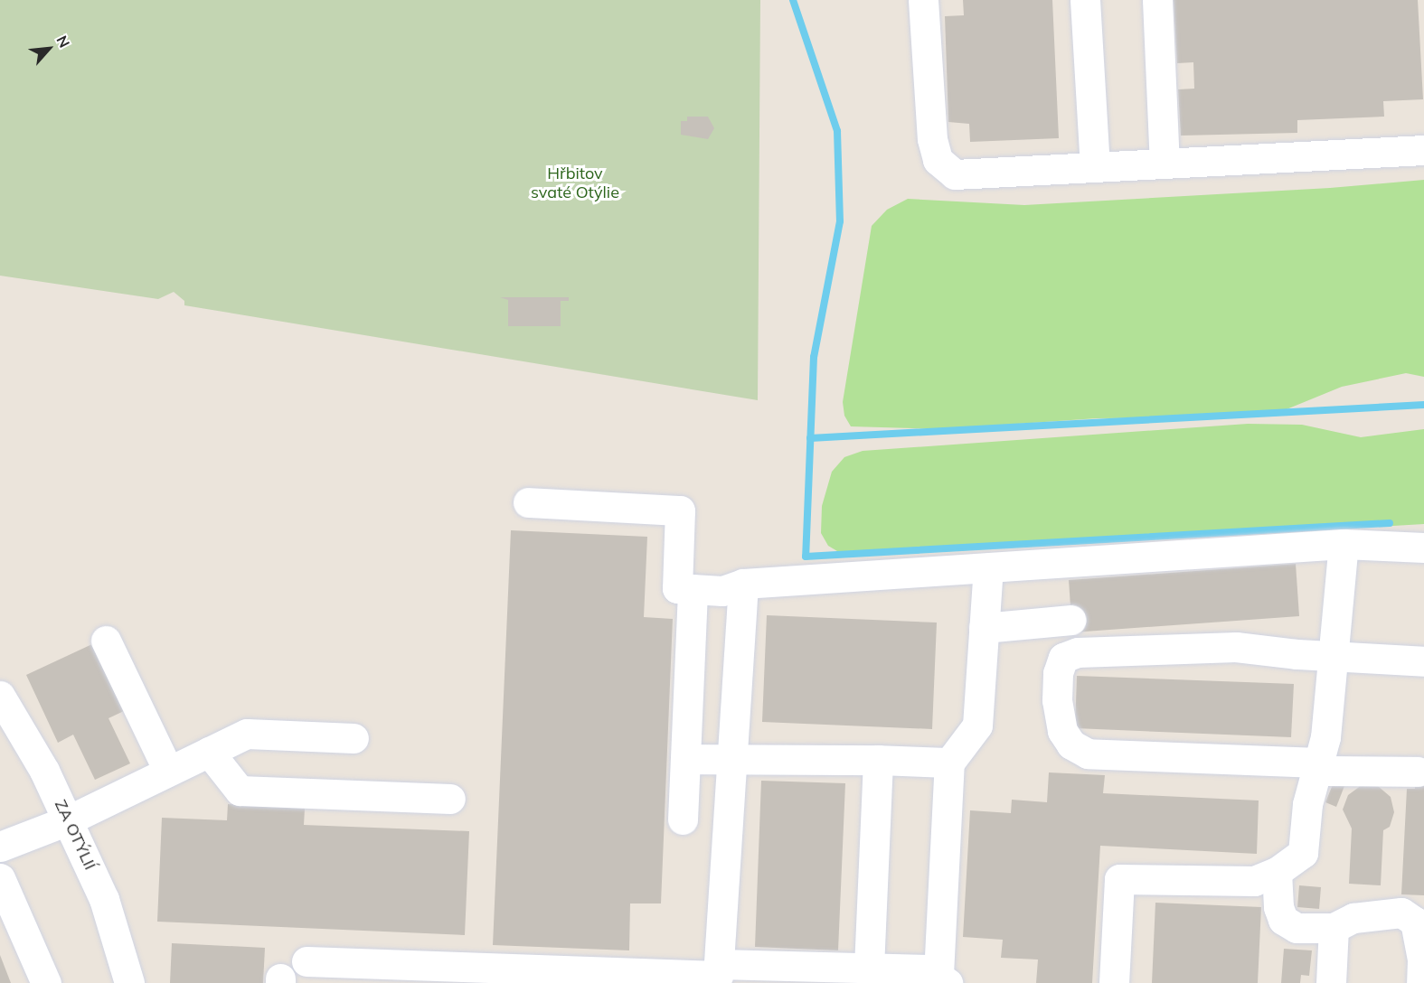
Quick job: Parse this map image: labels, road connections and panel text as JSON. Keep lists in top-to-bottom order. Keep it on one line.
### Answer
{"streets":{"street":["ZA OTÝLIÍ"]},"parks":["Hřbitov svaté Otýlie"],"north":"top right"}
